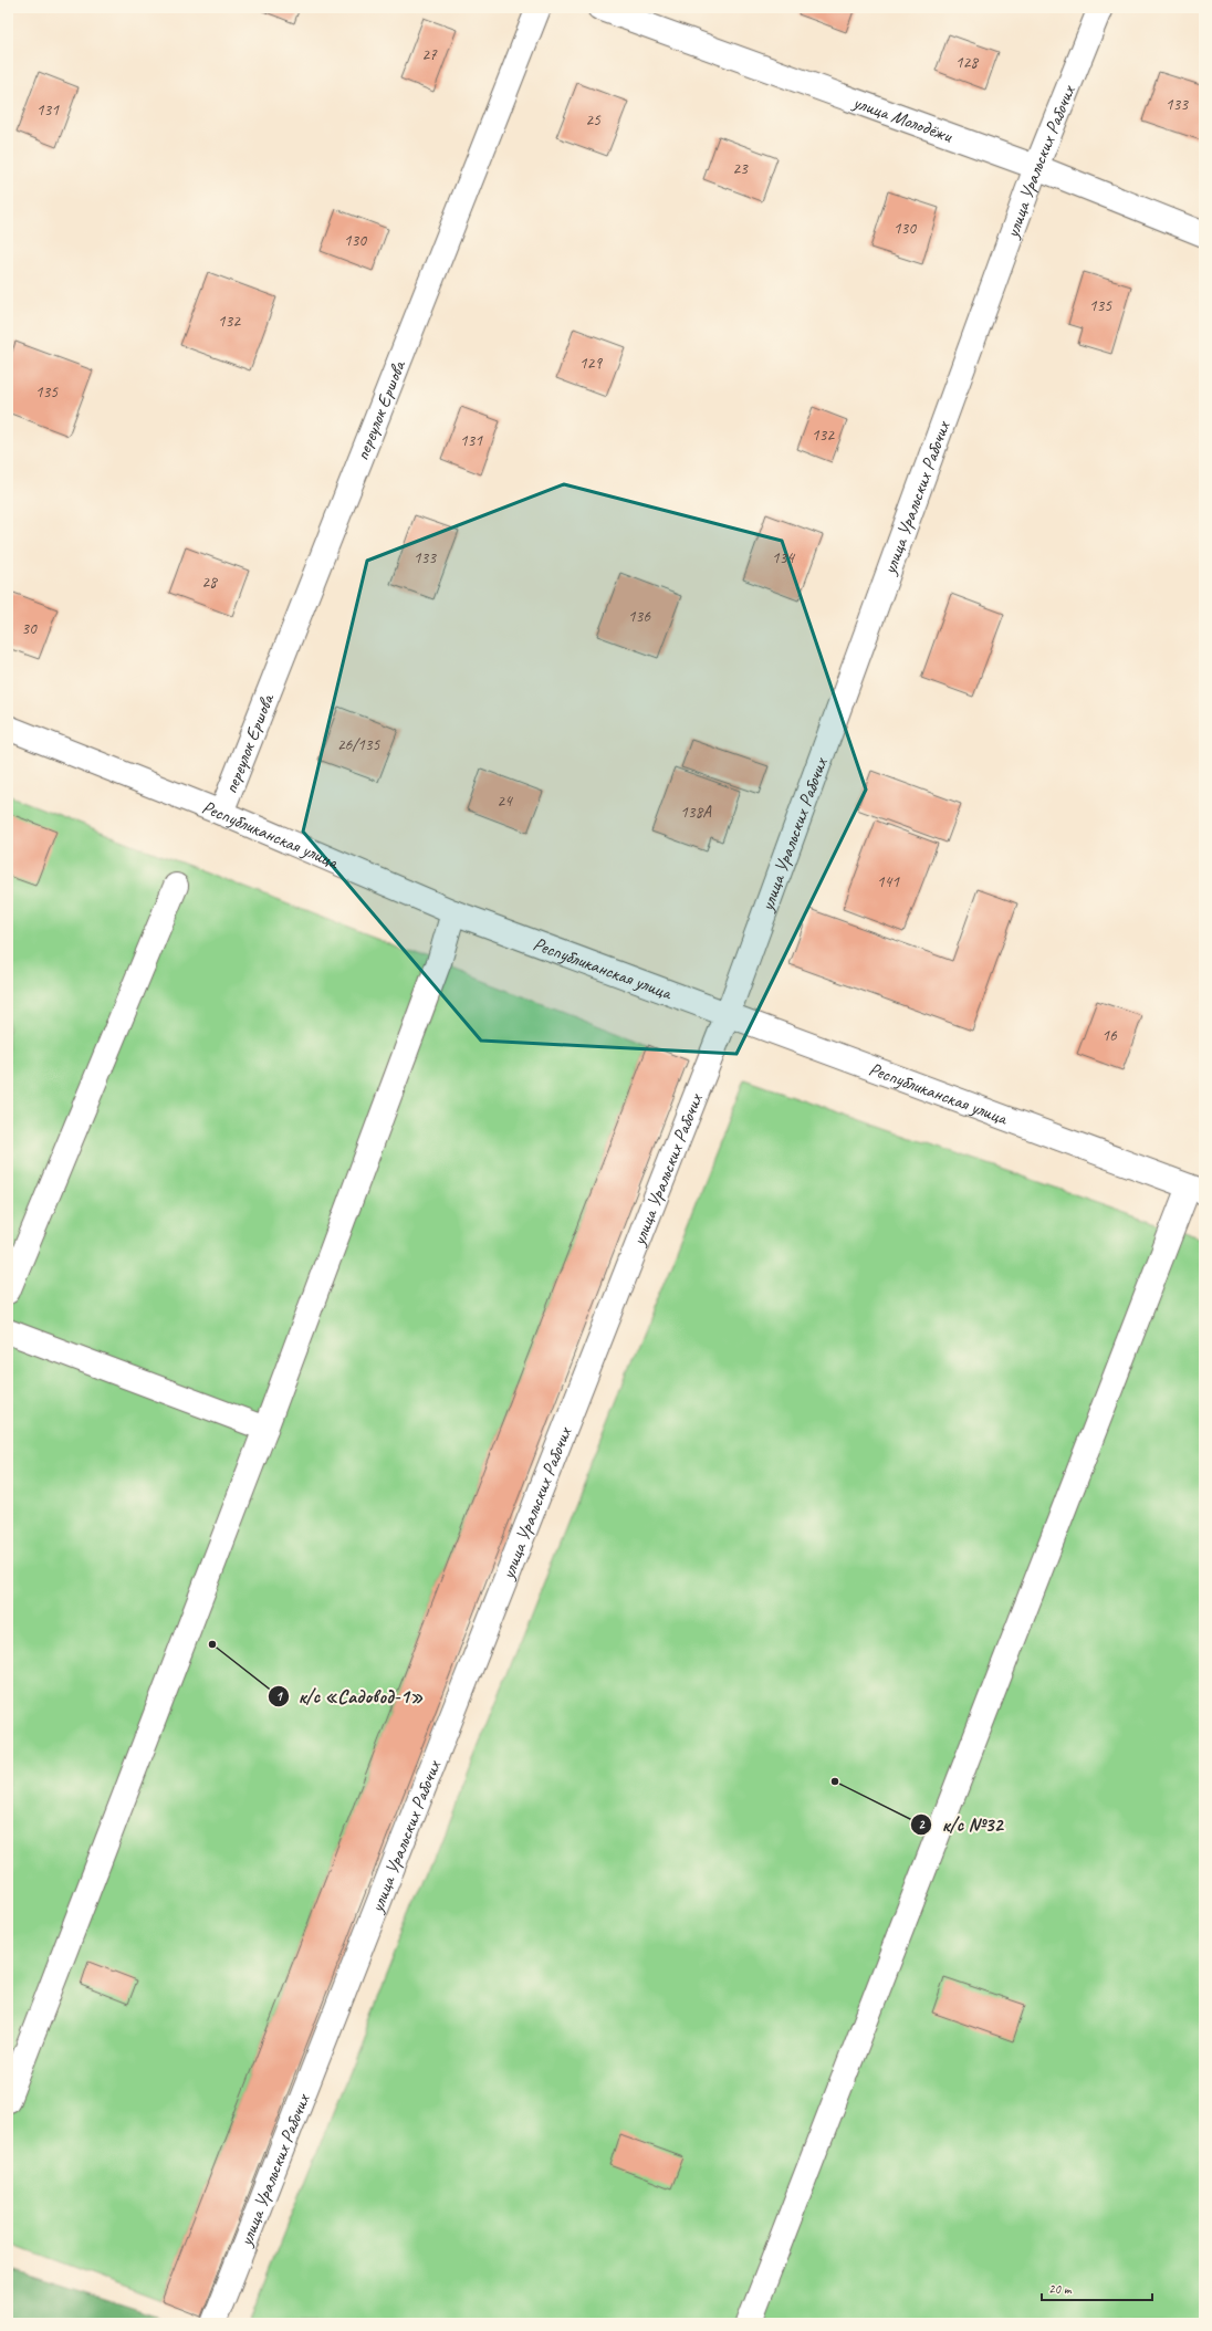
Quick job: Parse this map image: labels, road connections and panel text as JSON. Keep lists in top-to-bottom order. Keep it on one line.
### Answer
{"streets":{"street":["улица Молодёжи","улица Уральских Рабочих","переулок Ершова","Республиканская улица"]},"crossings":[["улица Молодёжи","улица Уральских Рабочих"],["улица Уральских Рабочих","Республиканская улица"],["переулок Ершова","Республиканская улица"]],"places":["к/с «Садовод-1»","к/с №32"],"house_numbers":["27","128","133","131","25","23","130","130","135","132","129","135","132","131","133","134","28","136","30","26/135","24","138А","141","16"],"scale_bar":"20 m"}
